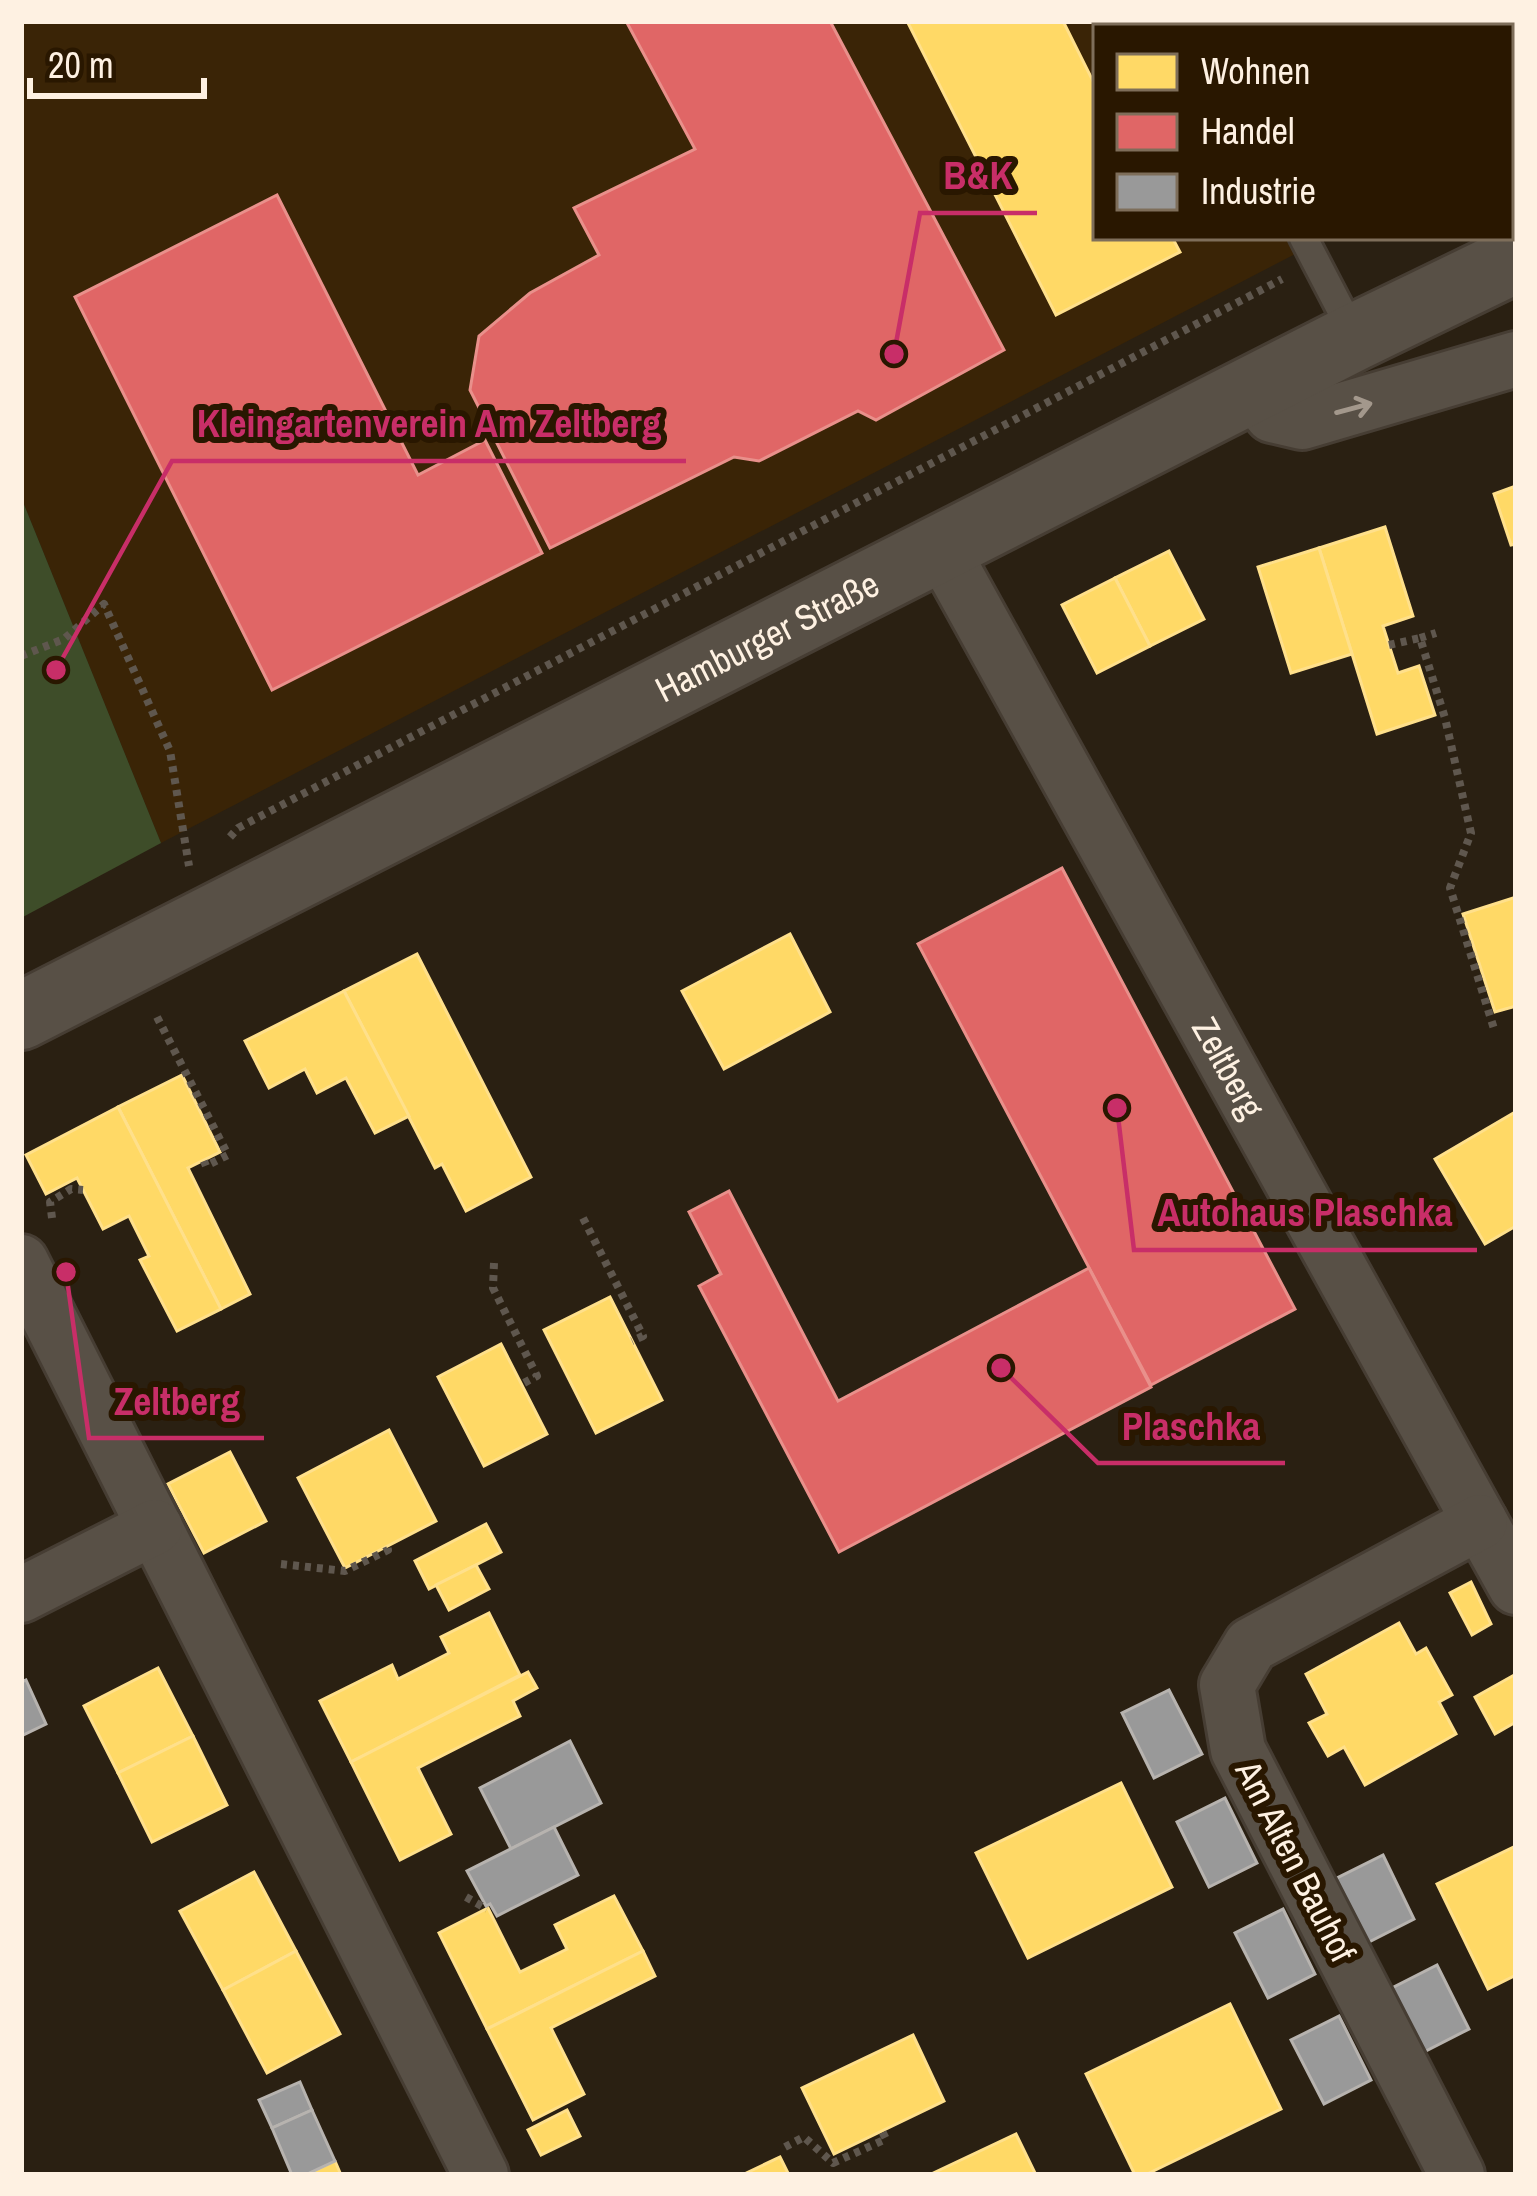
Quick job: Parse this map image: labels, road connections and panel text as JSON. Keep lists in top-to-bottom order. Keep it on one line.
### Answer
{"streets":{"main road":["Hamburger Straße"],"street":["Zeltberg","Am Alten Bauhof"]},"crossings":[["Hamburger Straße","Zeltberg"],["Zeltberg","Am Alten Bauhof"]],"places":["B&K","Kleingartenverein Am Zeltberg","Autohaus Plaschka","Zeltberg","Plaschka"],"legend":["Wohnen","Handel","Industrie"],"scale_bar":"20 m"}
